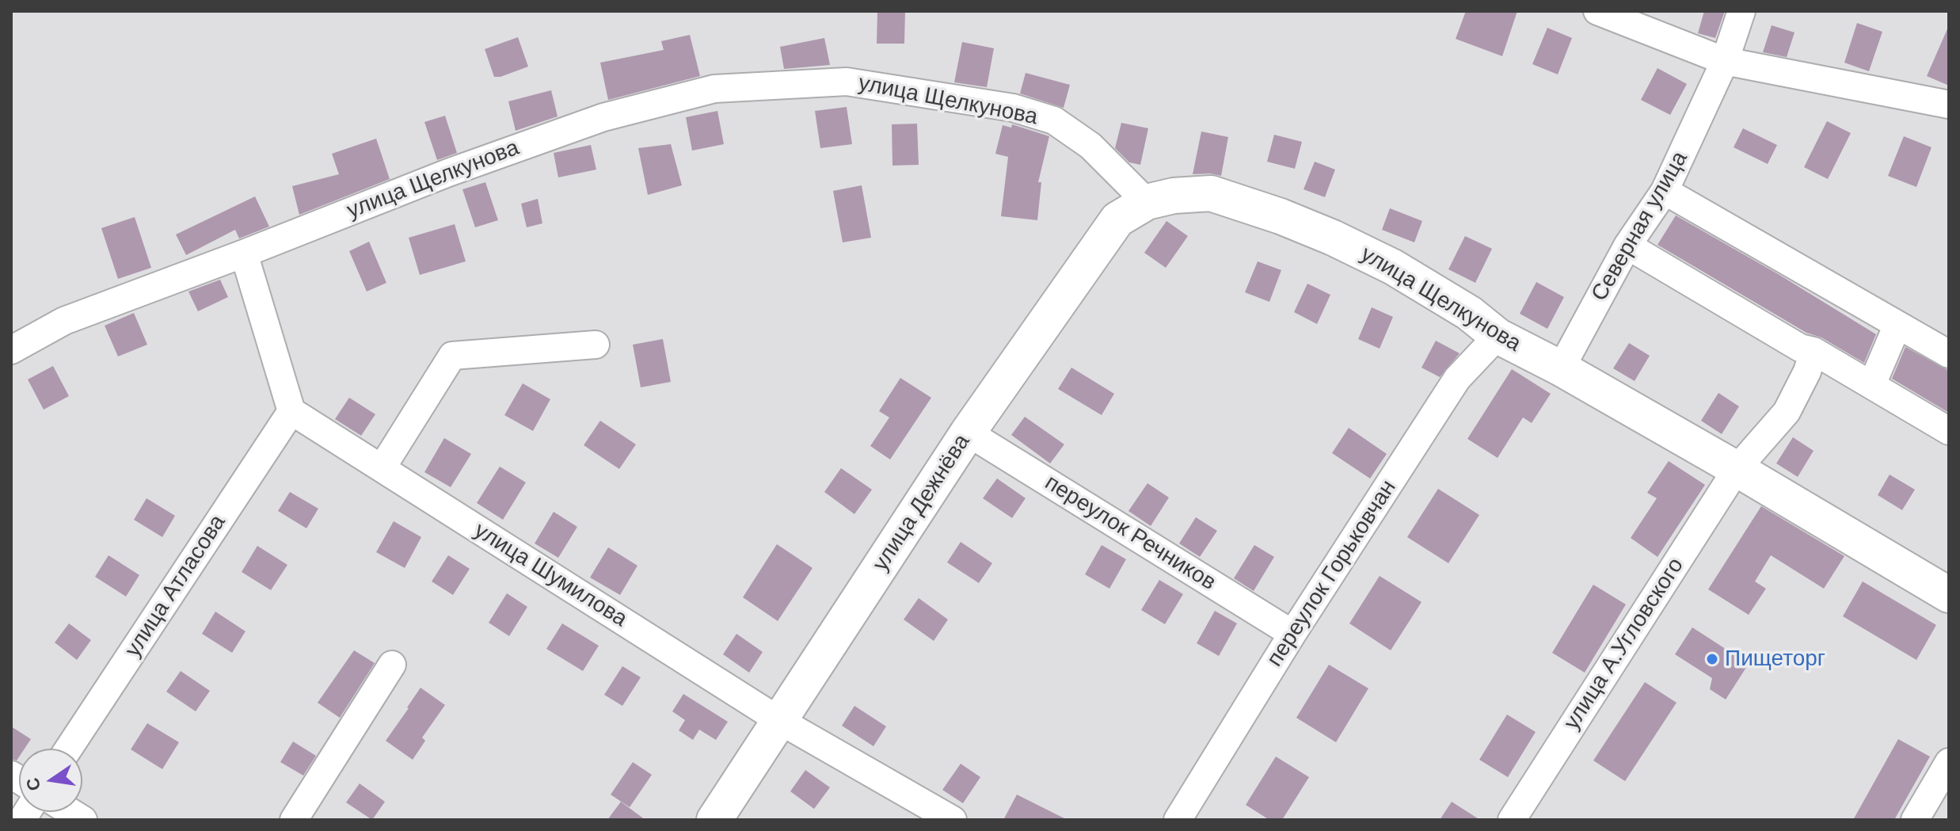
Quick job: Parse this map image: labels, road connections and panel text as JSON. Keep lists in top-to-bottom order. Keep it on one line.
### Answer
{"streets":{"main road":["улица Щелкунова","улица Дежнёва"],"street":["Северная улица","переулок Речников","переулок Горьковчан","улица Шумилова","улица Атласова","улица А.Угловского"]},"crossings":[["улица Щелкунова","Северная улица"],["улица Щелкунова","улица Дежнёва"],["улица Щелкунова","переулок Горьковчан"],["улица Щелкунова","улица А.Угловского"],["улица Дежнёва","переулок Речников"],["улица Дежнёва","улица Шумилова"],["переулок Речников","переулок Горьковчан"],["улица Шумилова","улица Атласова"]],"places":["Пищеторг"],"north":"left"}
